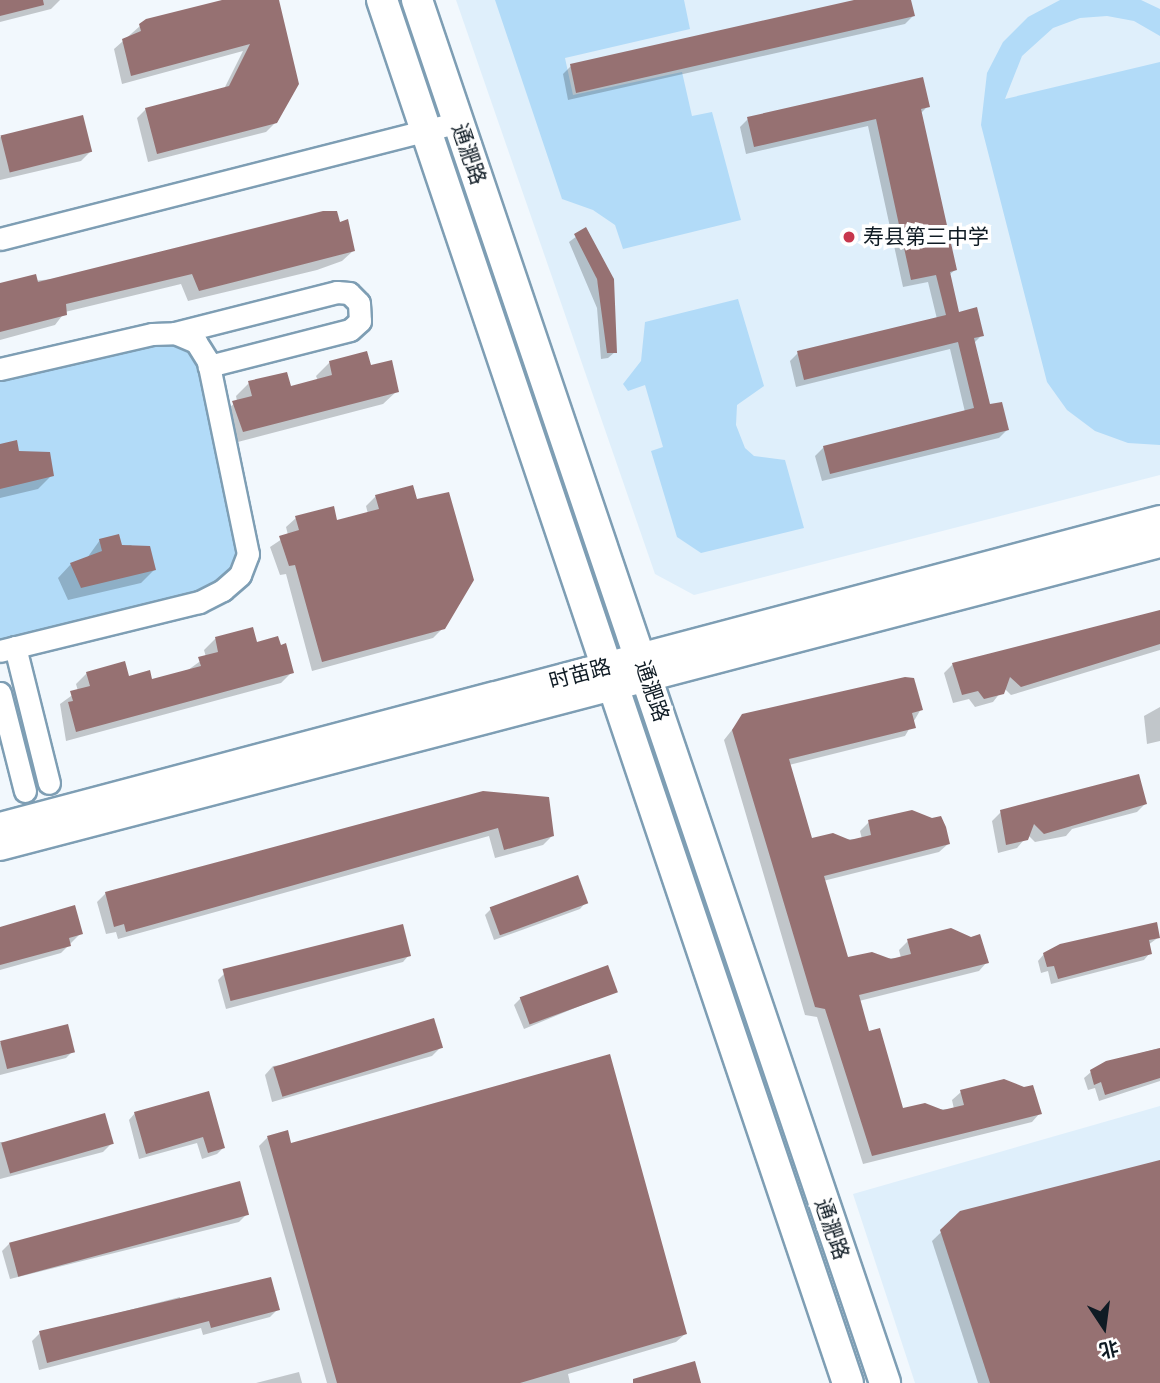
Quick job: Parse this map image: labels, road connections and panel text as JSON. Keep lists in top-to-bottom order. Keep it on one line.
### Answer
{"streets":{"main road":["通淝路"],"street":["时苗路"]},"crossings":[["通淝路","时苗路"]],"places":["寿县第三中学"],"north":"bottom"}
